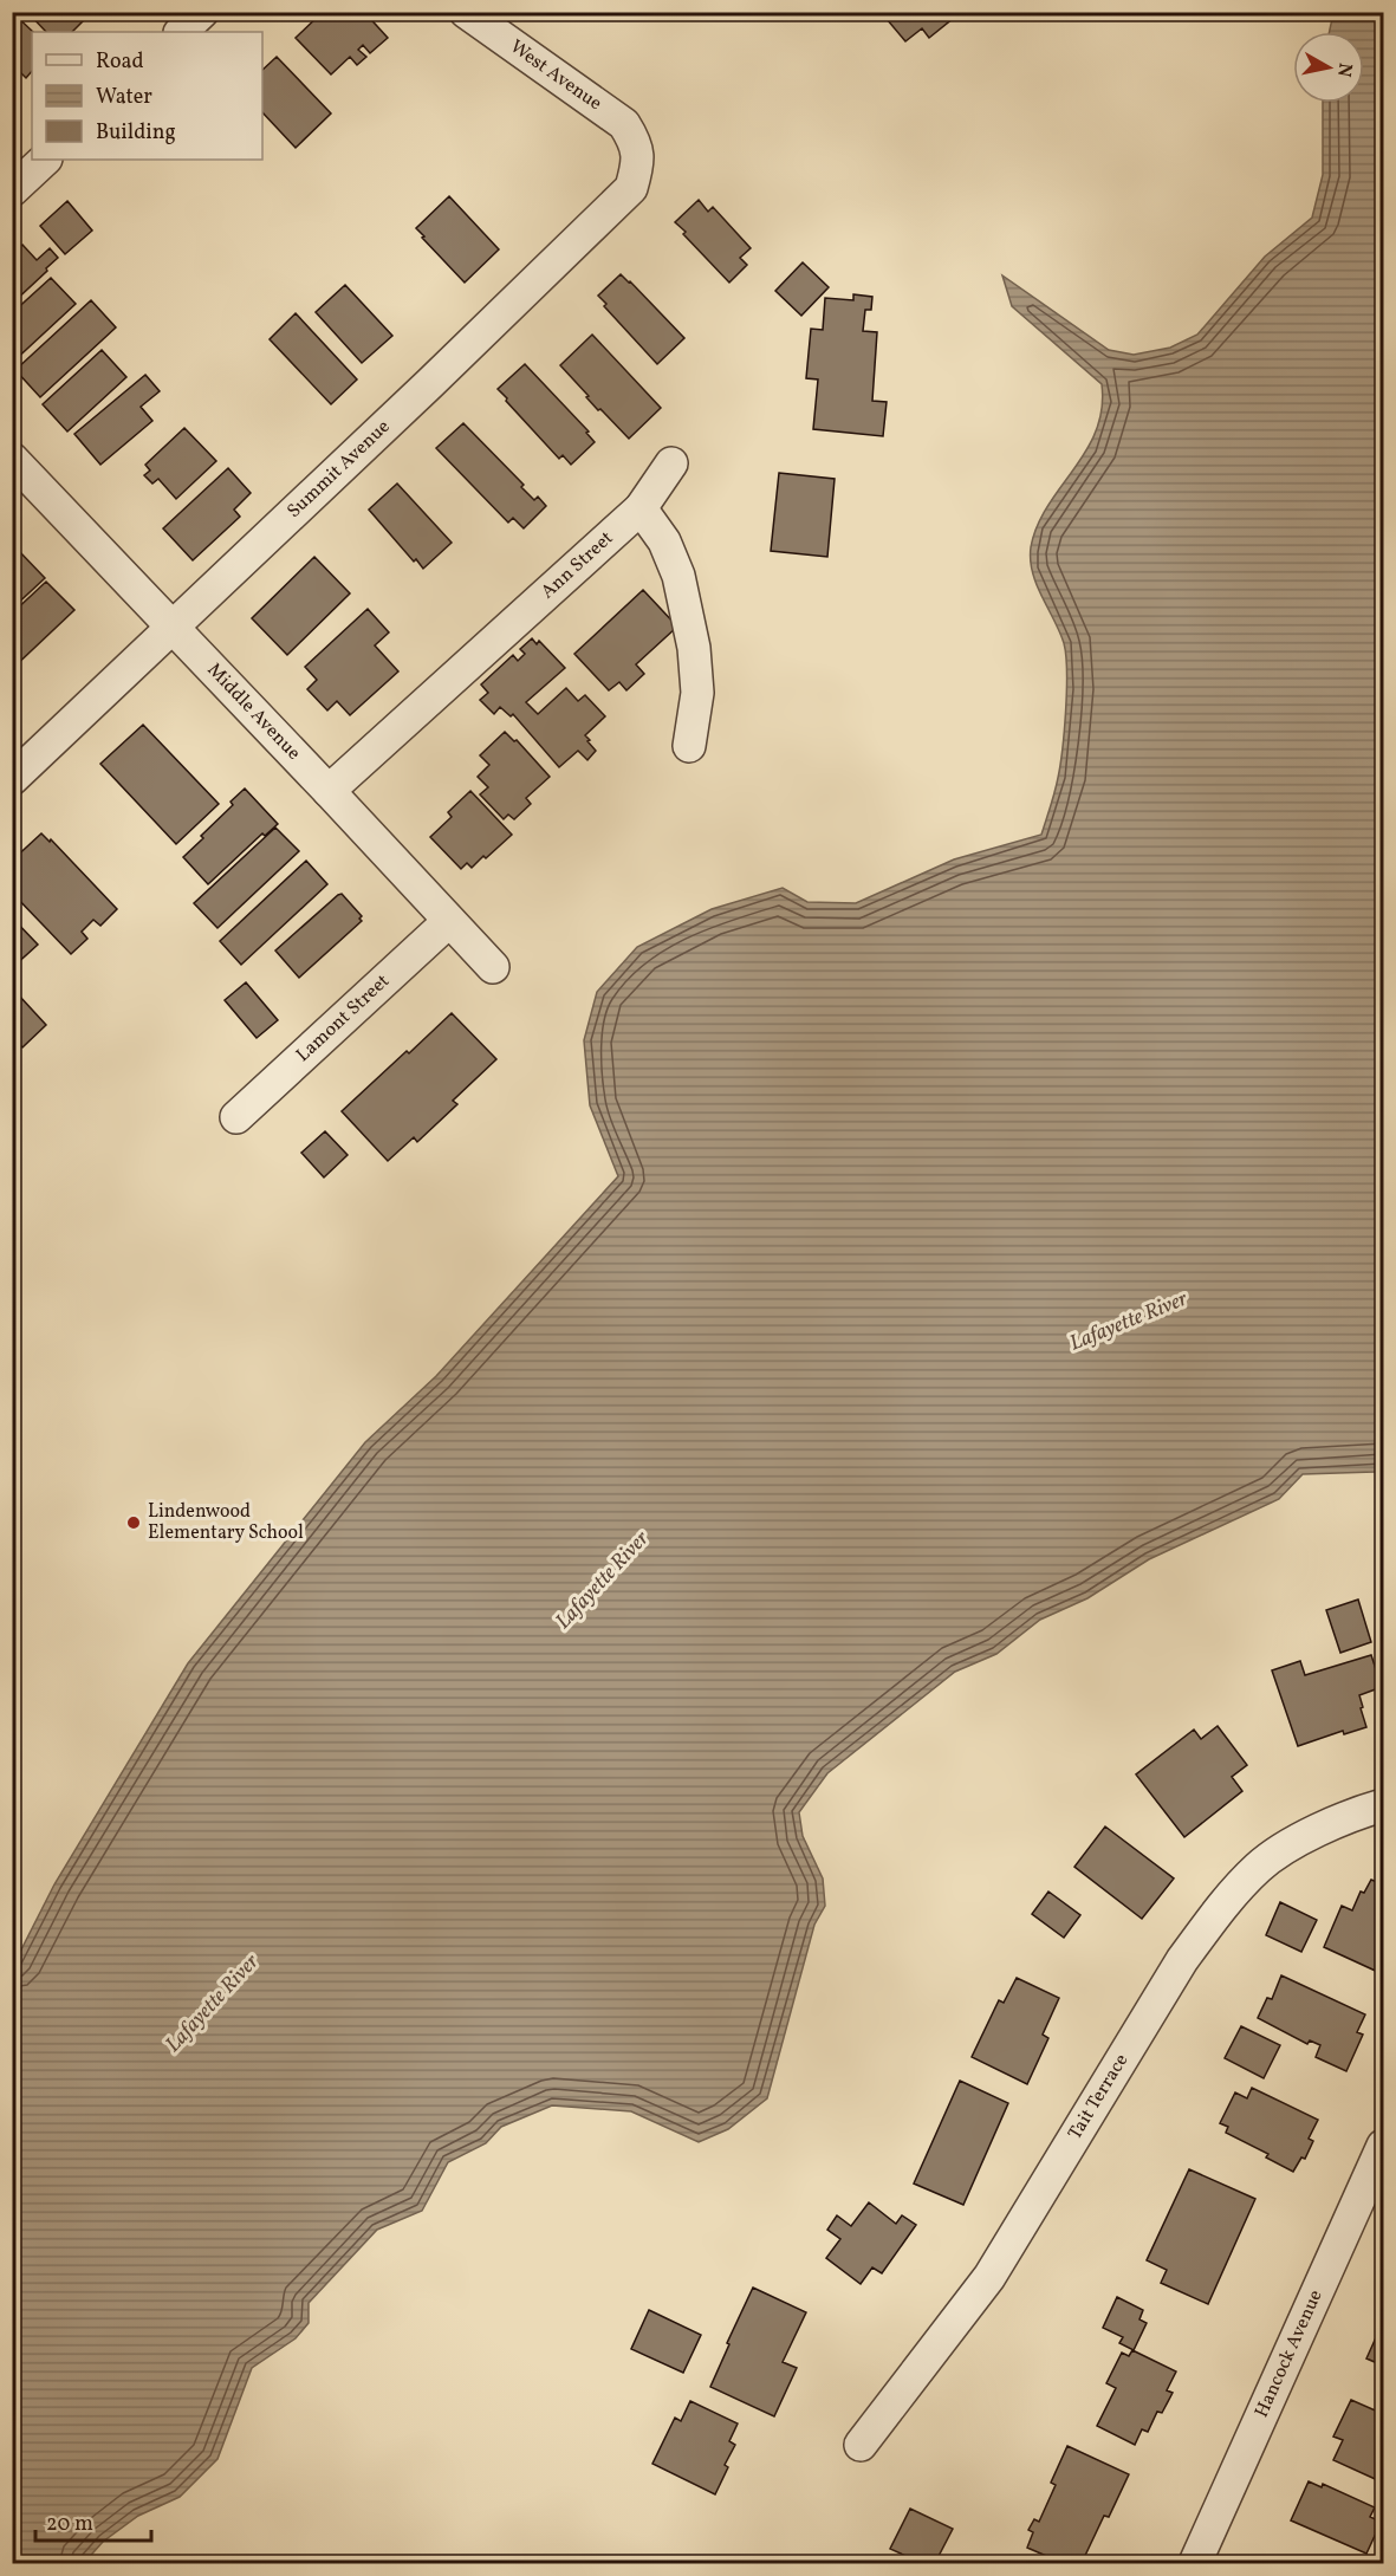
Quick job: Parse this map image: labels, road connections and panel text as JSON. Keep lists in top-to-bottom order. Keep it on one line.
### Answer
{"streets":{"street":["West Avenue","Summit Avenue","Ann Street","Middle Avenue","Lamont Street","Tait Terrace","Hancock Avenue"]},"crossings":[["West Avenue","Summit Avenue"],["Summit Avenue","Middle Avenue"],["Ann Street","Middle Avenue"],["Middle Avenue","Lamont Street"]],"water":["Lafayette River"],"places":["Lindenwood Elementary School"],"legend":["Road","Water","Building"],"scale_bar":"20 m","north":"right"}
